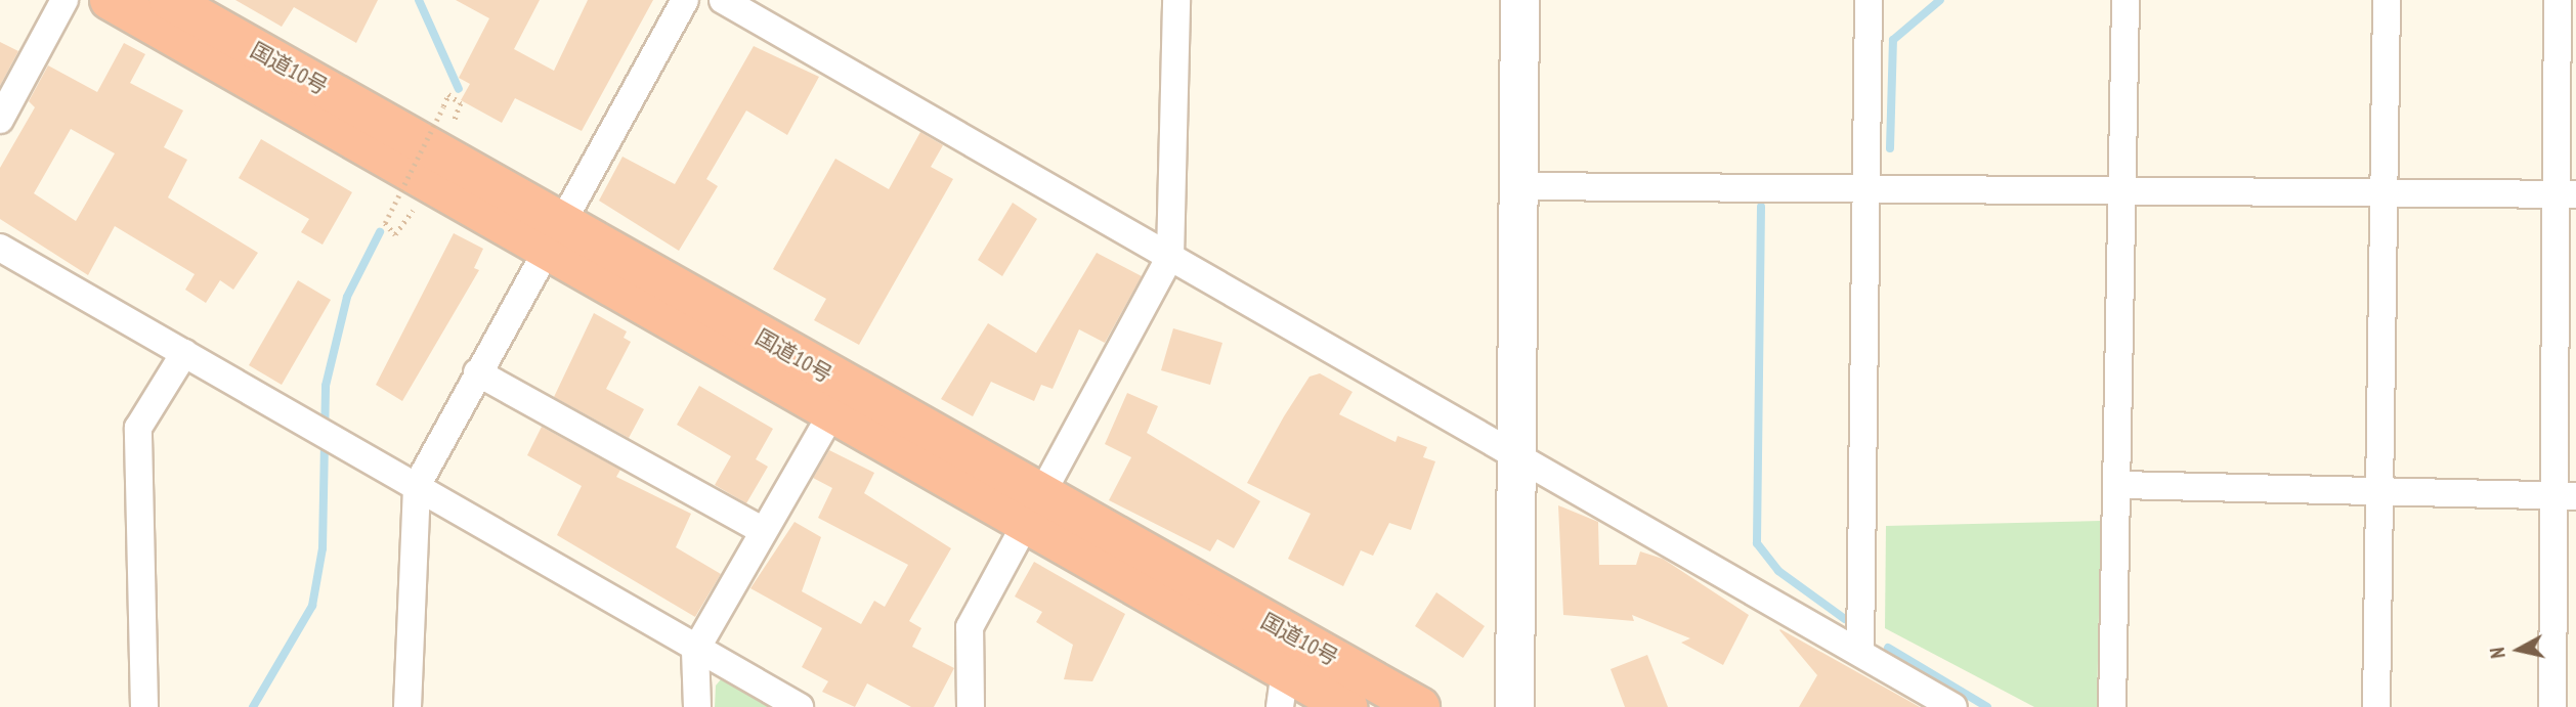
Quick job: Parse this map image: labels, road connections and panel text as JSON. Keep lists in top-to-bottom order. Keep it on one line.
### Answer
{"streets":{"highway":["国道10号"]},"north":"left"}
